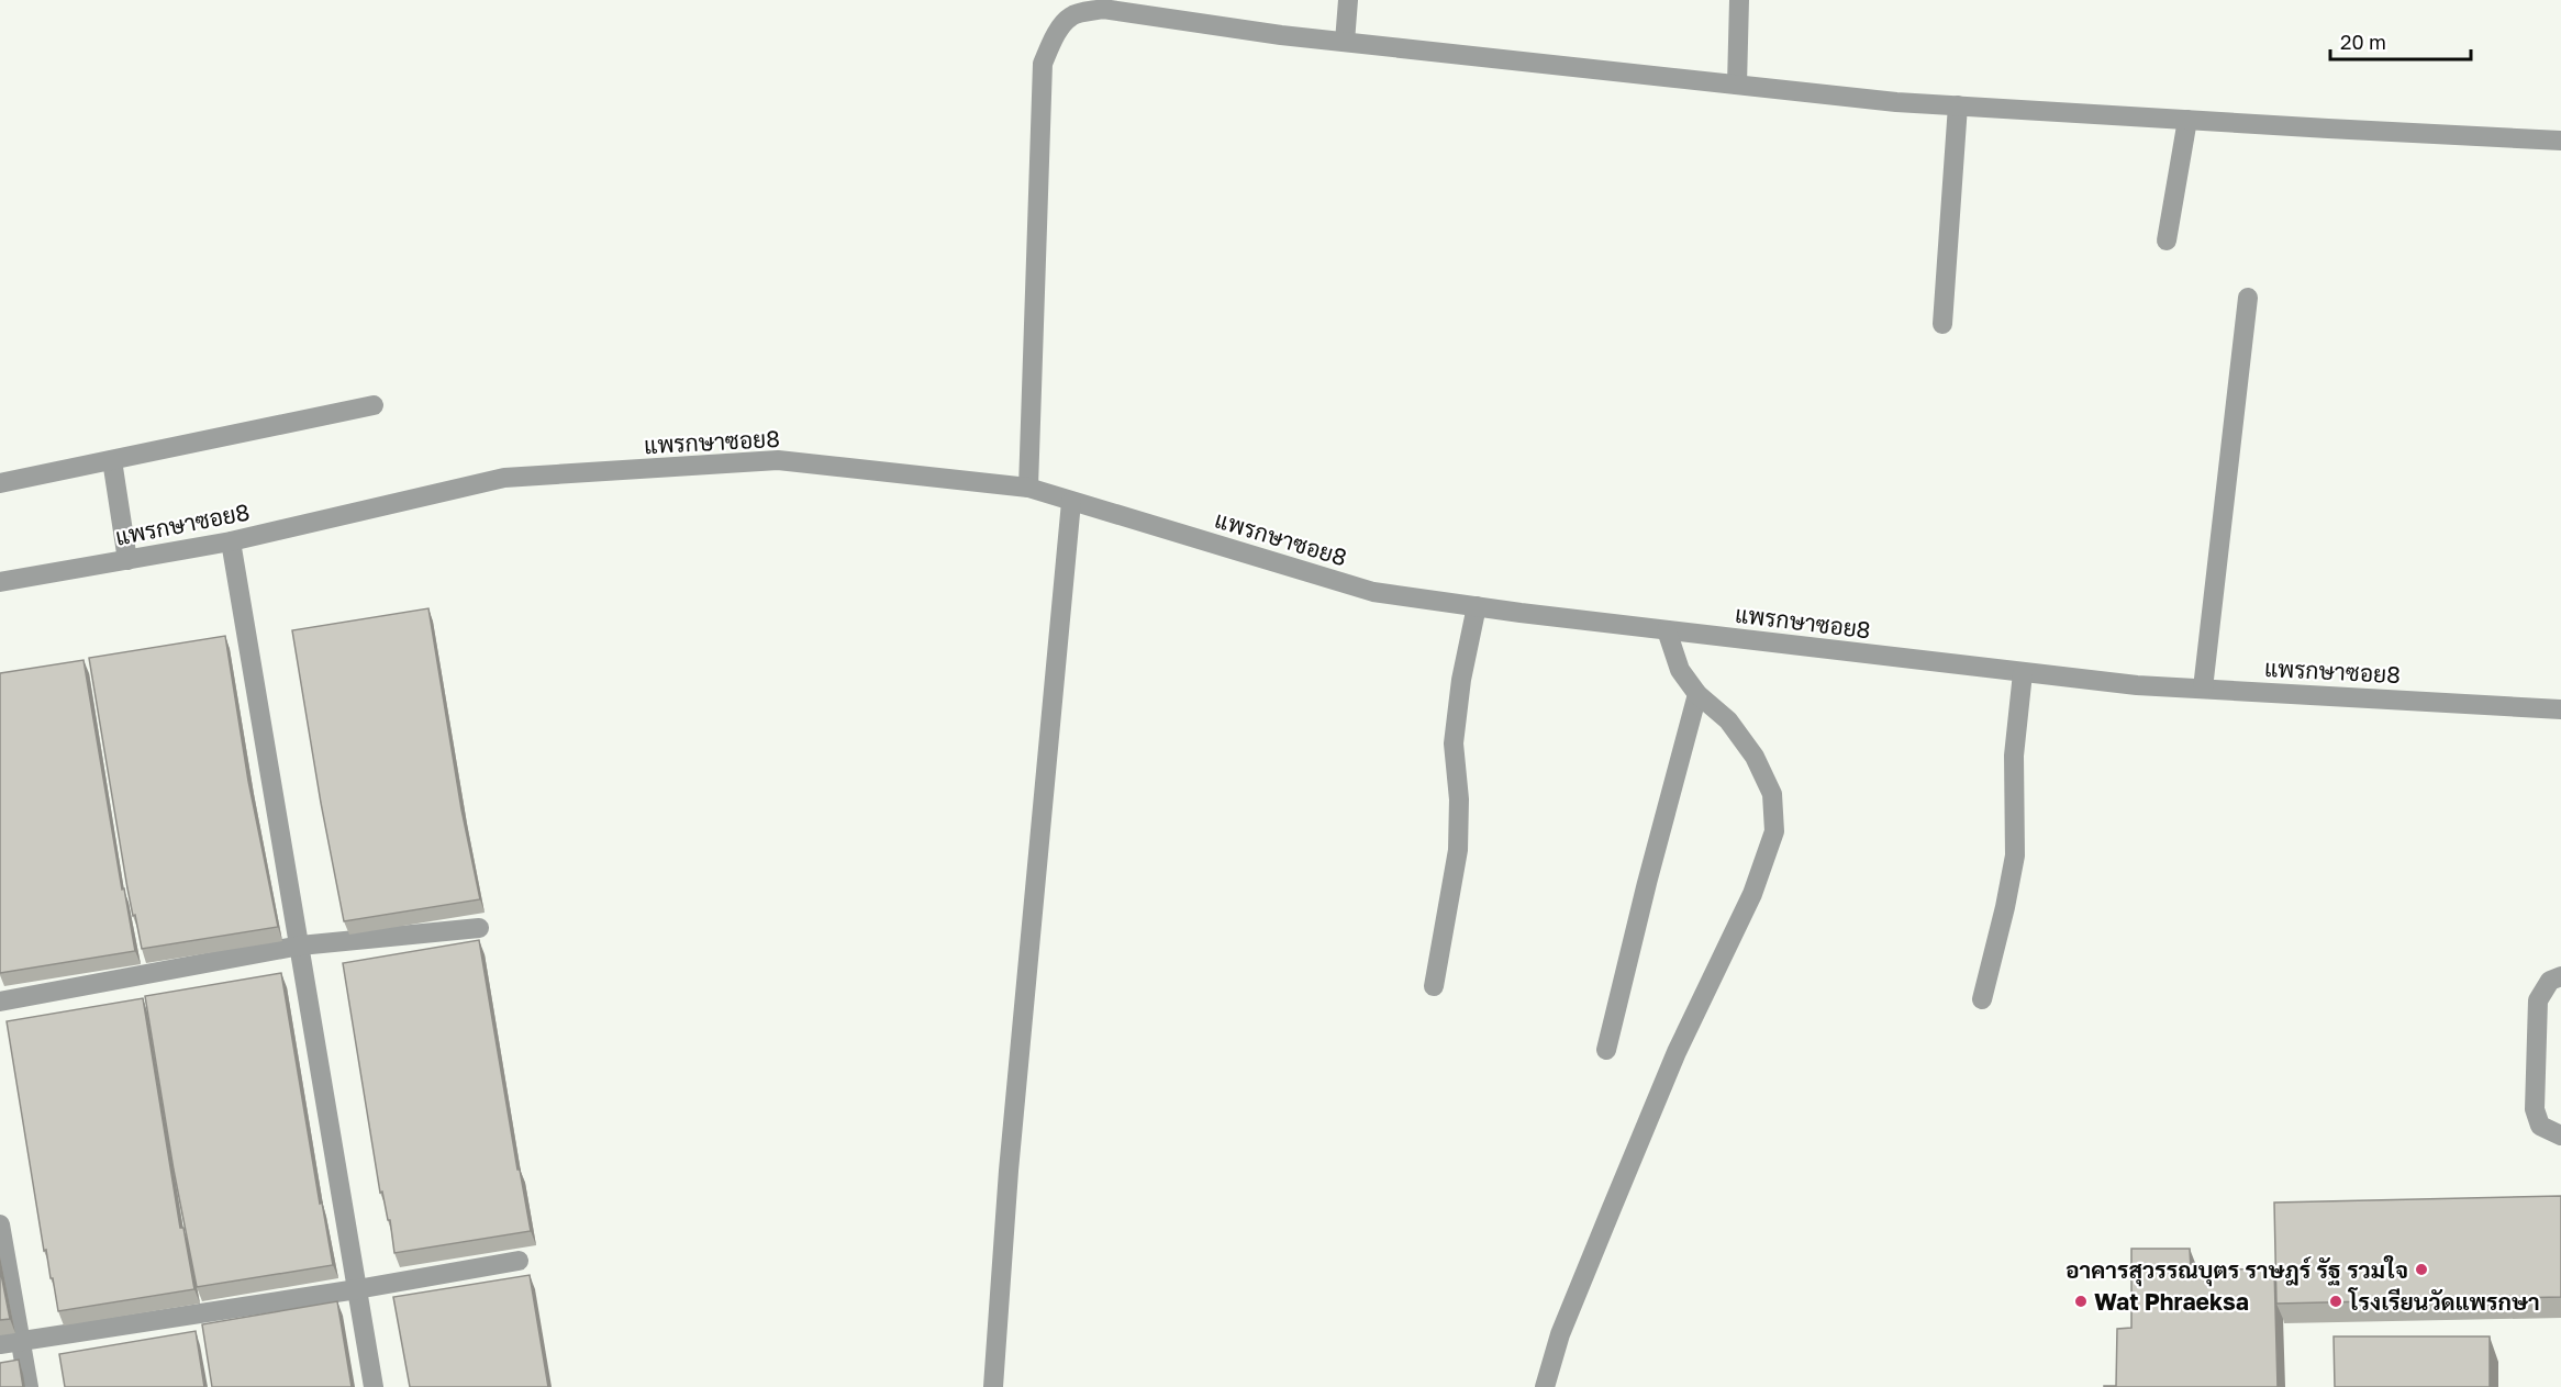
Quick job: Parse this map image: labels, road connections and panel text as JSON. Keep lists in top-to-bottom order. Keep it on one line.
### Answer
{"streets":{"street":["แพรกษาซอย8"]},"places":["อาคารสุวรรณบุตร ราษฎร์ รัฐ รวมใจ","Wat Phraeksa","โรงเรียนวัดแพรกษา"],"scale_bar":"20 m"}
